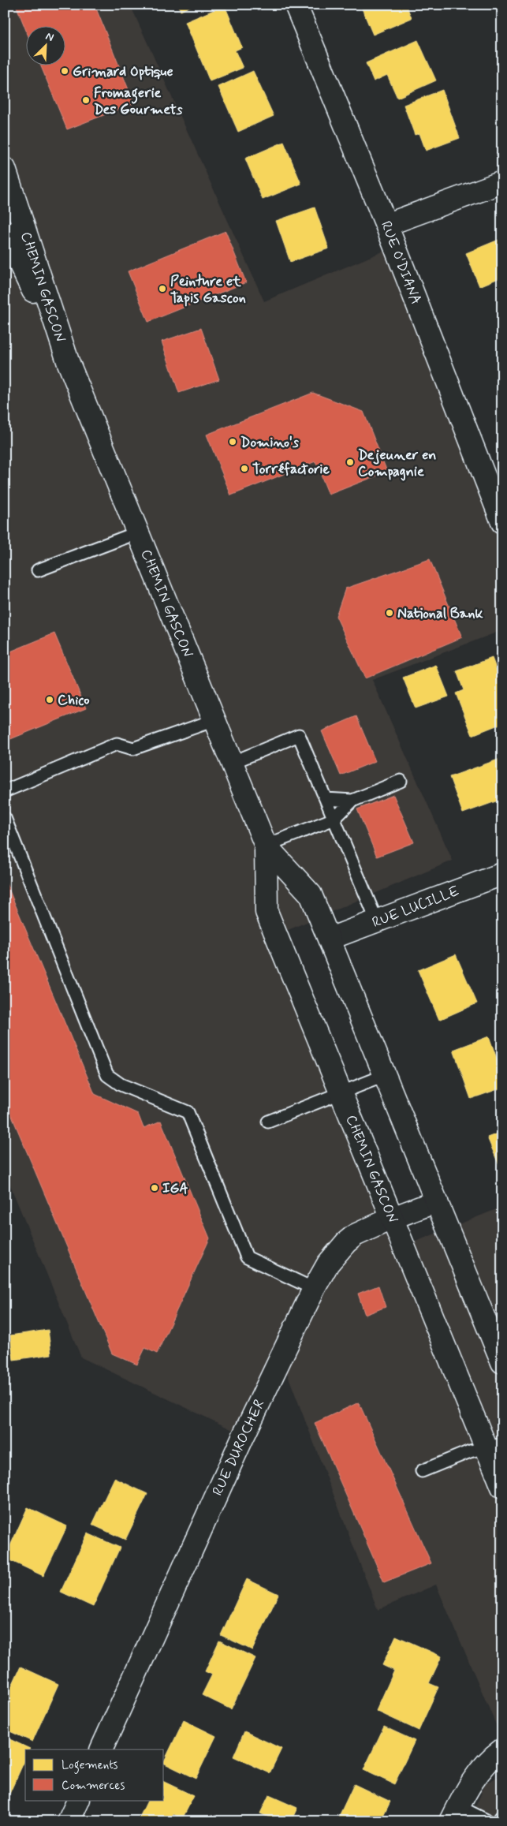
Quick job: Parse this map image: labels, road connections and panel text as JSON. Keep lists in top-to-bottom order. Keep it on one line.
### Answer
{"streets":{"main road":["RUE O'DIANA","CHEMIN GASCON","RUE LUCILLE","RUE DUROCHER"]},"crossings":[["CHEMIN GASCON","RUE LUCILLE"],["CHEMIN GASCON","RUE DUROCHER"]],"places":["Grimard Optique","Fromagerie Des Gourmets","Peinture et Tapis Gascon","Domino's","Dejeuner en Compagnie","Torréfactorie","National Bank","Chico","IGA"],"legend":["Logements","Commerces"],"north":"top right"}
